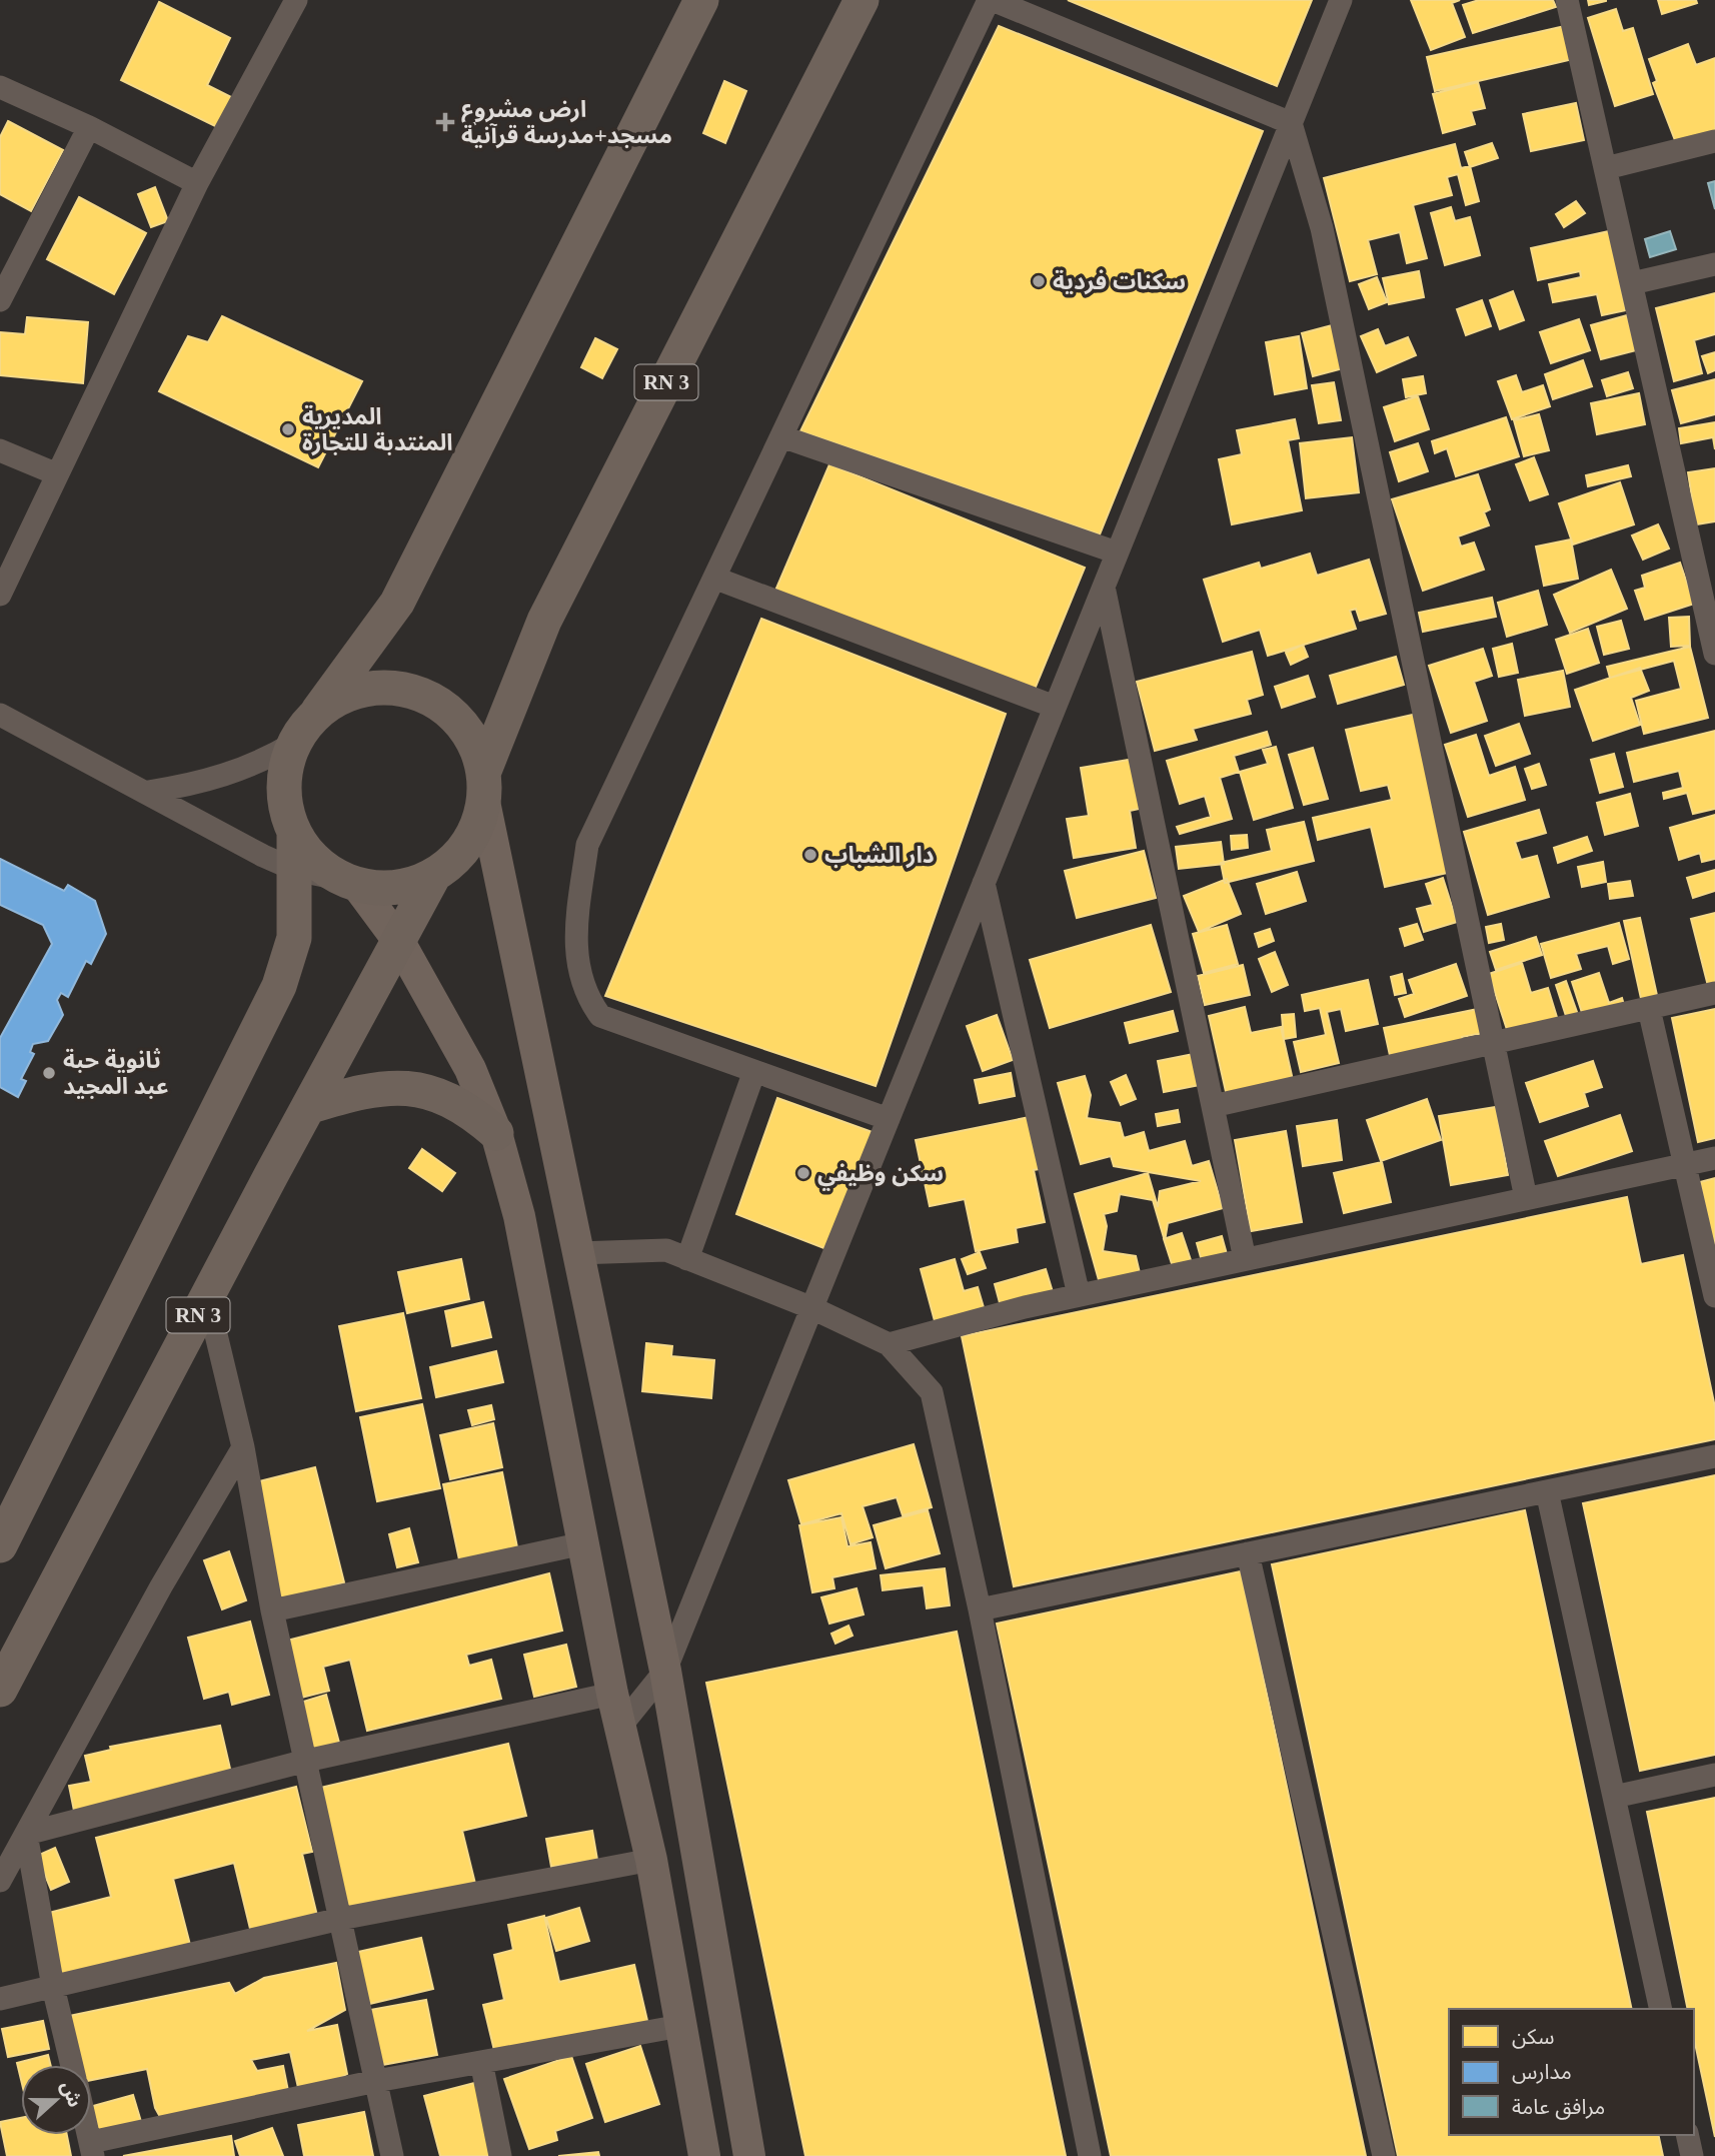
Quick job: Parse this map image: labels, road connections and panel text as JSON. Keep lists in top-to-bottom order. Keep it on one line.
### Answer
{"streets":{"main road":["RN 3"]},"places":{"health":["ارض مشروع مسجد+مدرسة قرآنية"],"other":["سكنات فردية","المديرية المنتدبة للتجارة","دار الشباب","ثانوية حبة عبد المجيد","سكن وظيفي"]},"legend":["سكن","مدارس","مرافق عامة"],"north":"right"}
